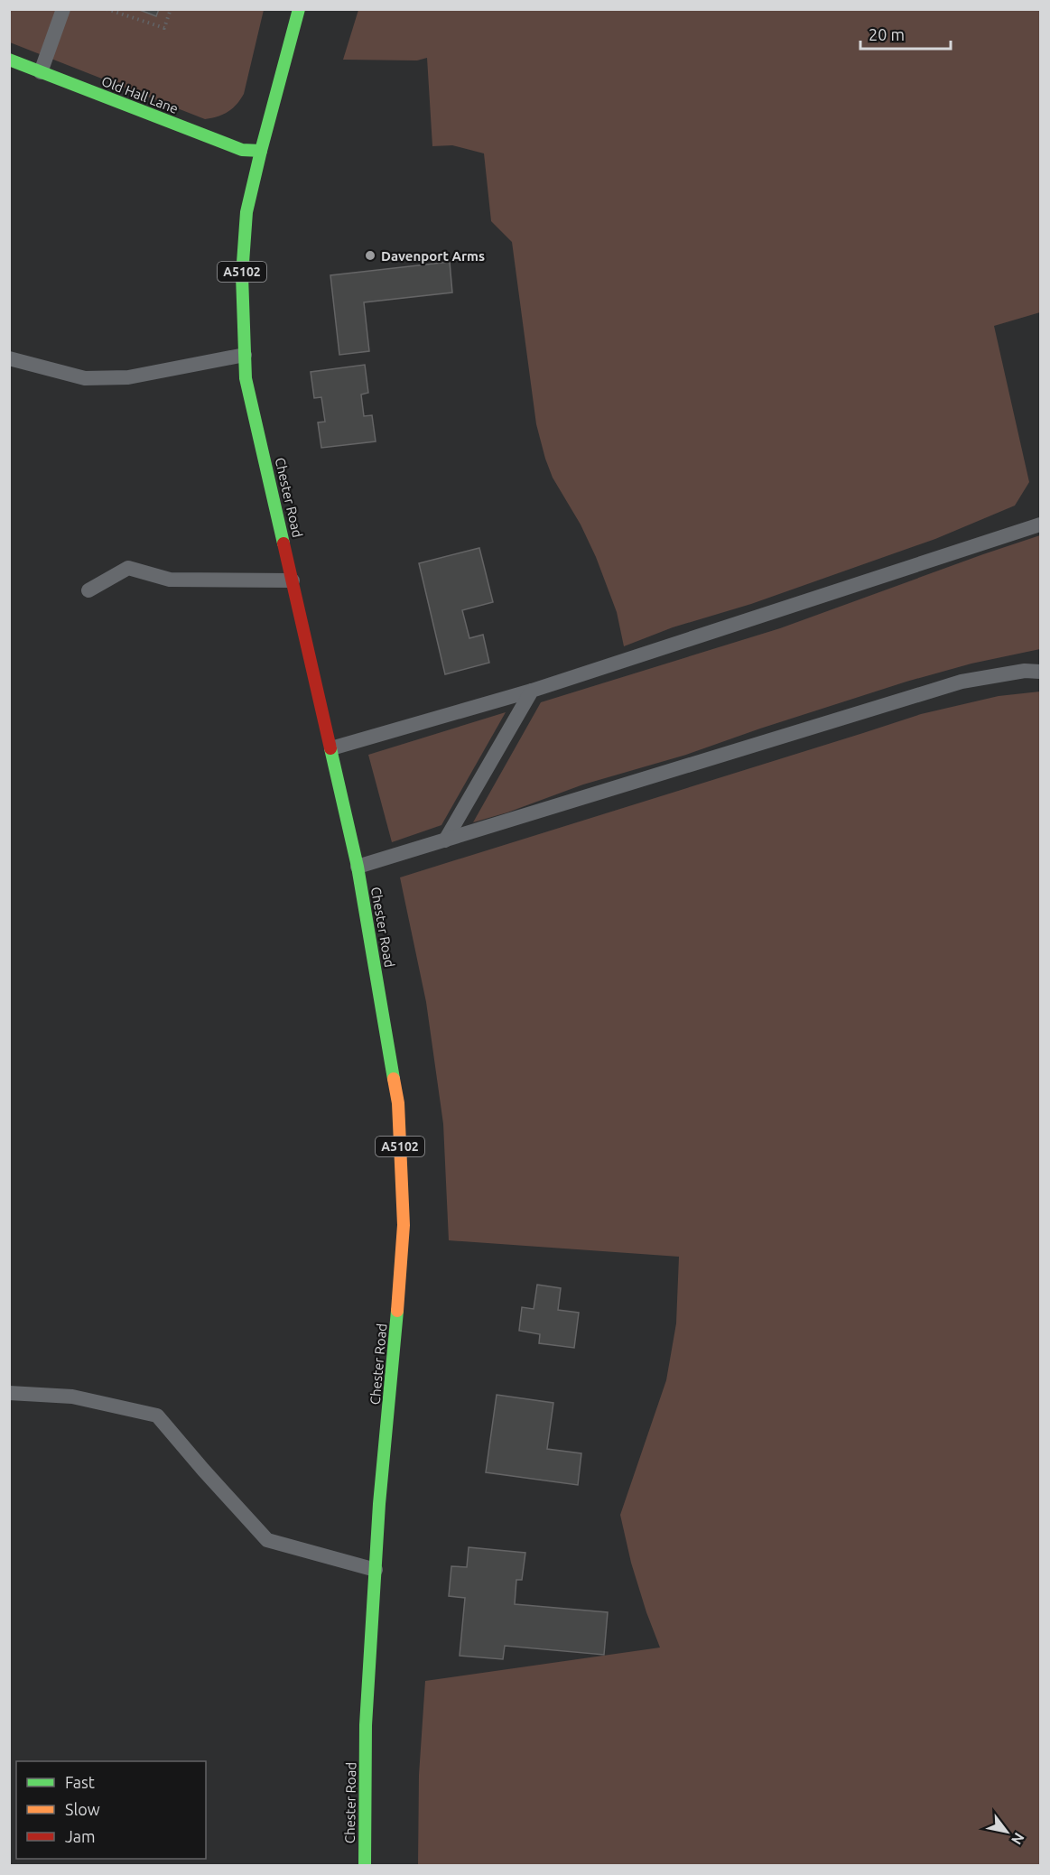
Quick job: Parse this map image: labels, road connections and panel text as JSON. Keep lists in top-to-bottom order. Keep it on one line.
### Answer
{"streets":{"main road":["Old Hall Lane","A5102","Chester Road"]},"crossings":[["Old Hall Lane","Chester Road"]],"places":["Davenport Arms"],"legend":["Fast","Slow","Jam"],"scale_bar":"20 m","north":"bottom right"}
